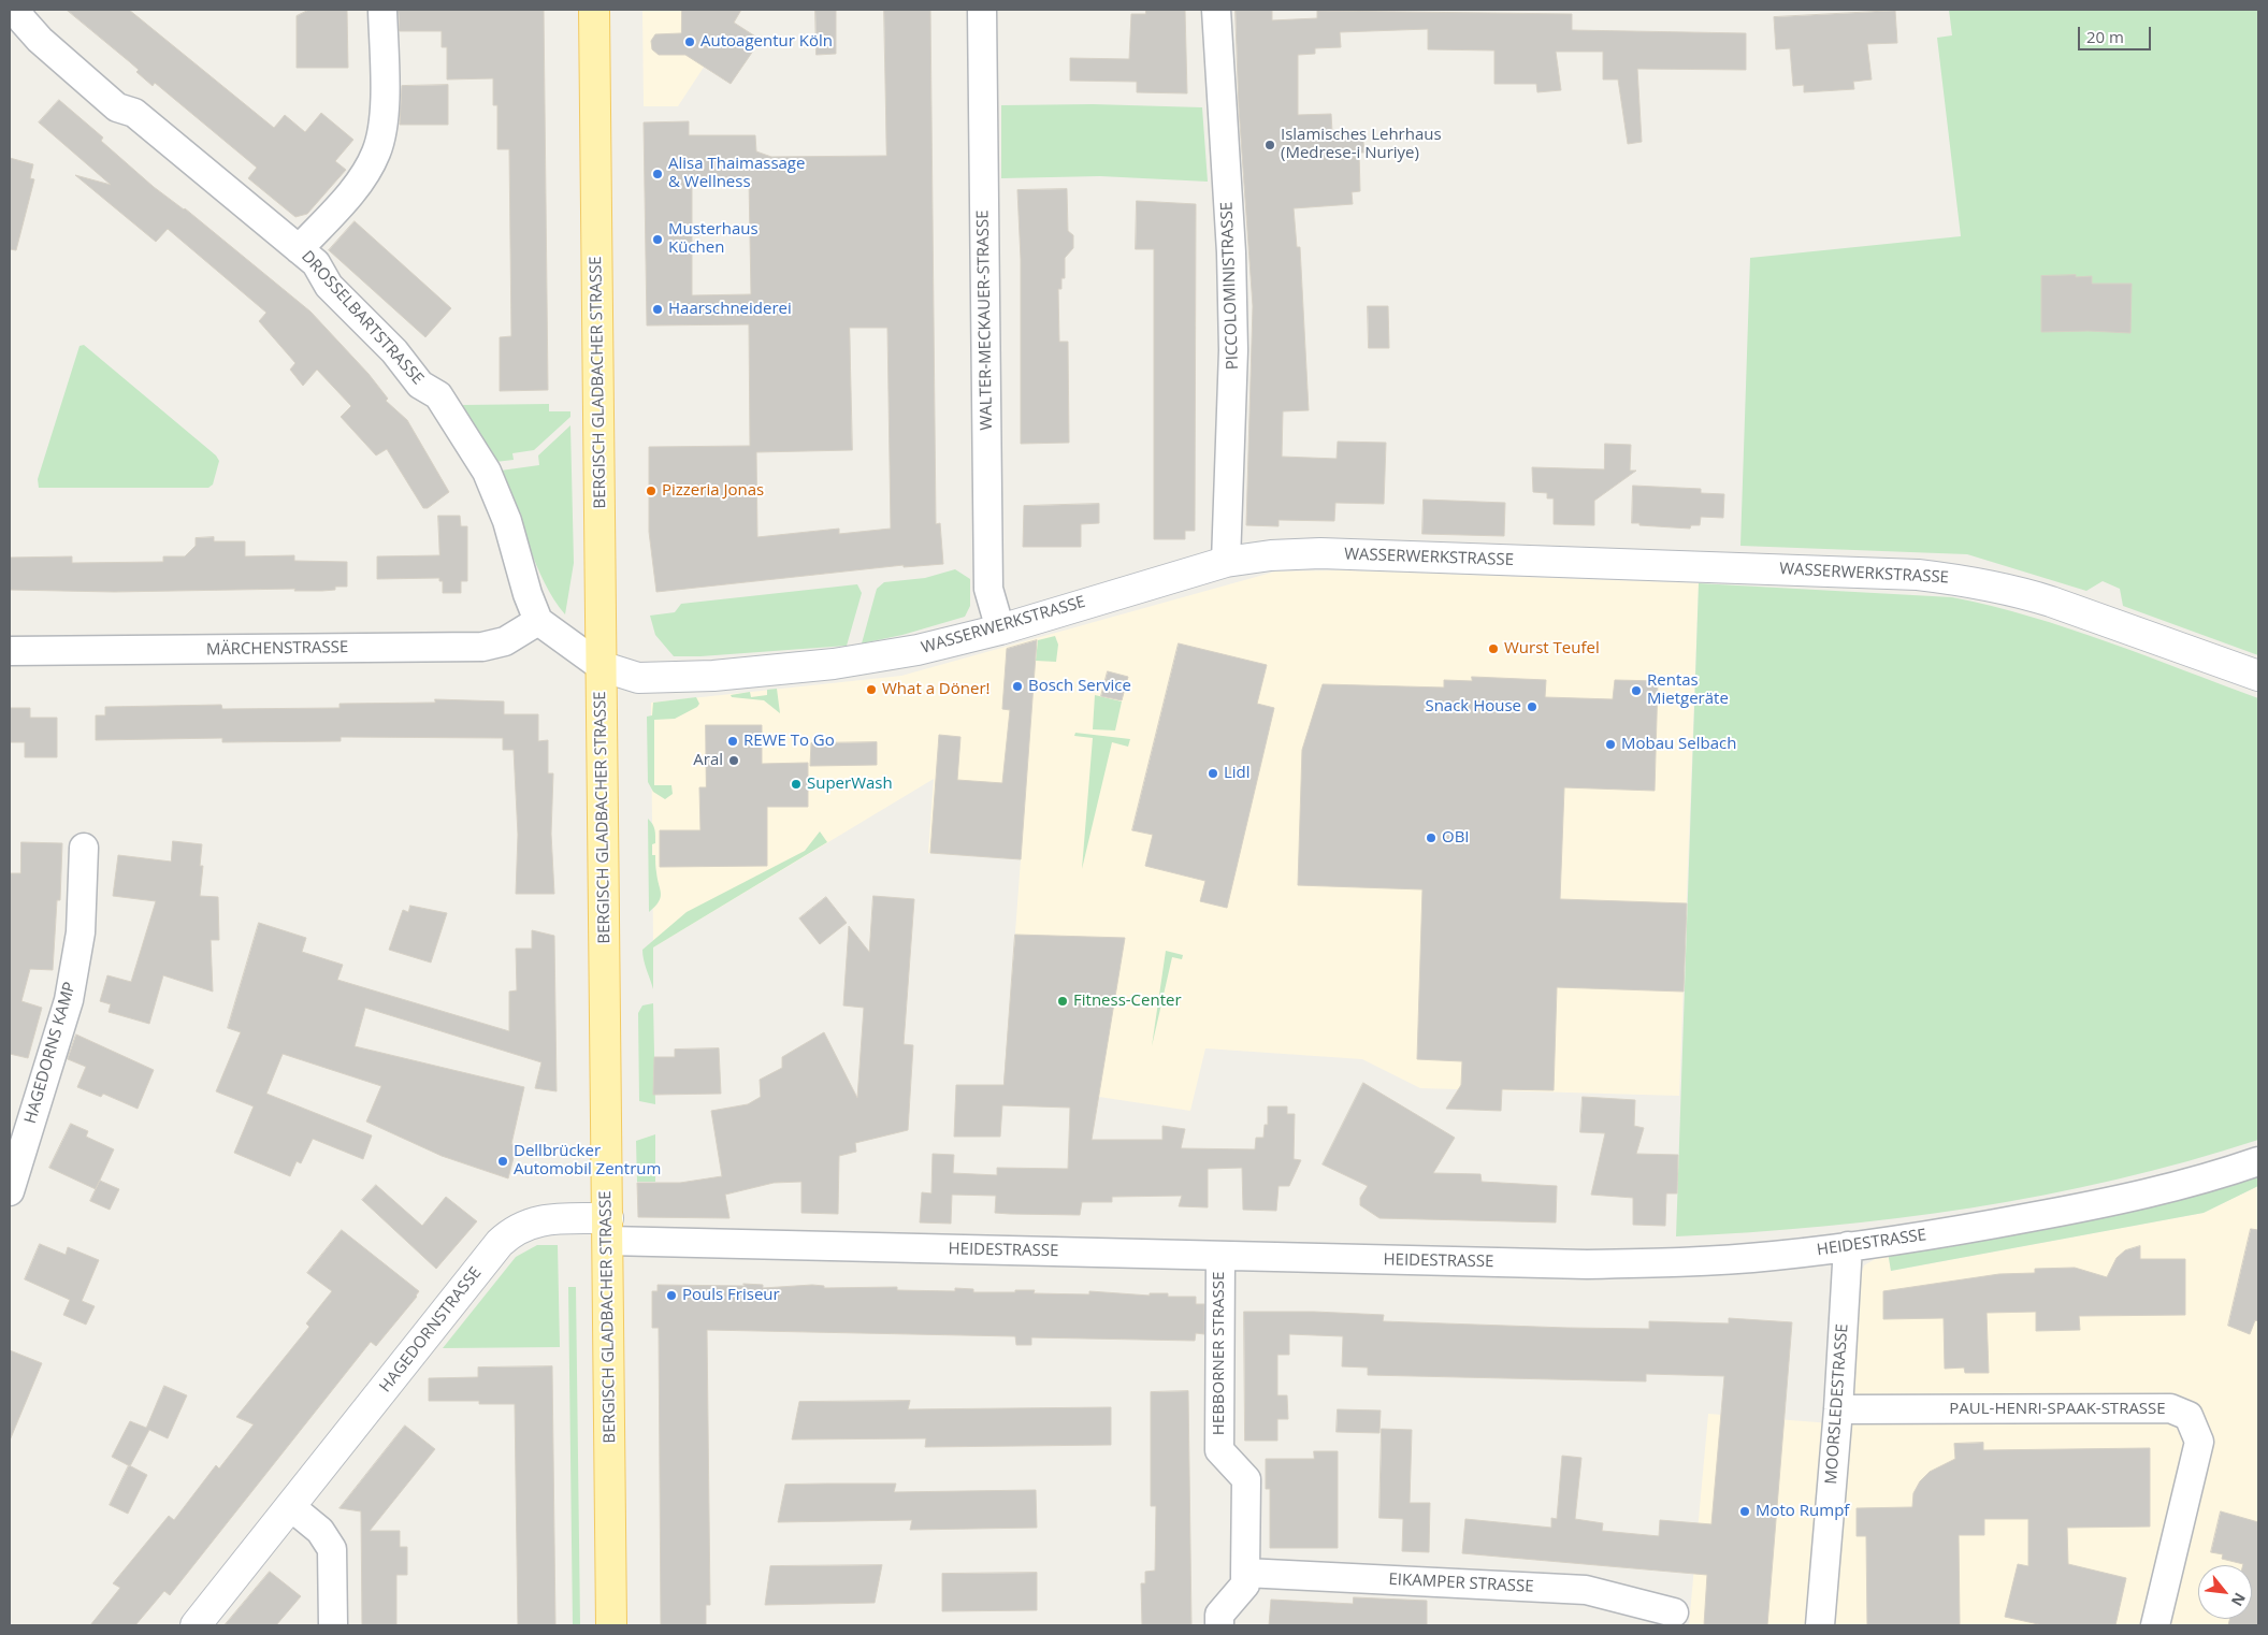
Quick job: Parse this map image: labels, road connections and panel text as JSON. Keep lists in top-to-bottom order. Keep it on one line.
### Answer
{"streets":{"main road":["BERGISCH GLADBACHER STRASSE","WASSERWERKSTRASSE","HAGEDORNSTRASSE"],"street":["PICCOLOMINISTRASSE","DROSSELBARTSTRASSE","WALTER-MECKAUER-STRASSE","MÄRCHENSTRASSE","HAGEDORNS KAMP","HEIDESTRASSE","HEBBORNER STRASSE","MOORSLEDESTRASSE","PAUL-HENRI-SPAAK-STRASSE","EIKAMPER STRASSE"]},"crossings":[["PICCOLOMINISTRASSE","WASSERWERKSTRASSE"],["DROSSELBARTSTRASSE","MÄRCHENSTRASSE"],["WALTER-MECKAUER-STRASSE","WASSERWERKSTRASSE"],["BERGISCH GLADBACHER STRASSE","WASSERWERKSTRASSE"],["BERGISCH GLADBACHER STRASSE","HEIDESTRASSE"],["BERGISCH GLADBACHER STRASSE","HAGEDORNSTRASSE"],["HEIDESTRASSE","HAGEDORNSTRASSE"],["HEIDESTRASSE","HEBBORNER STRASSE"],["HEIDESTRASSE","MOORSLEDESTRASSE"],["HEBBORNER STRASSE","EIKAMPER STRASSE"],["MOORSLEDESTRASSE","PAUL-HENRI-SPAAK-STRASSE"]],"places":["Autoagentur Köln","Islamisches Lehrhaus (Medrese-i Nuriye)","Alisa Thaimassage & Wellness","Musterhaus Küchen","Haarschneiderei","Pizzeria Jonas","Wurst Teufel","Bosch Service","What a Döner!","Rentas Mietgeräte","Snack House","REWE To Go","Mobau Selbach","Aral","Lidl","SuperWash","OBI","Fitness-Center","Dellbrücker Automobil Zentrum","Pouls Friseur","Moto Rumpf"],"scale_bar":"20 m","north":"bottom right"}
